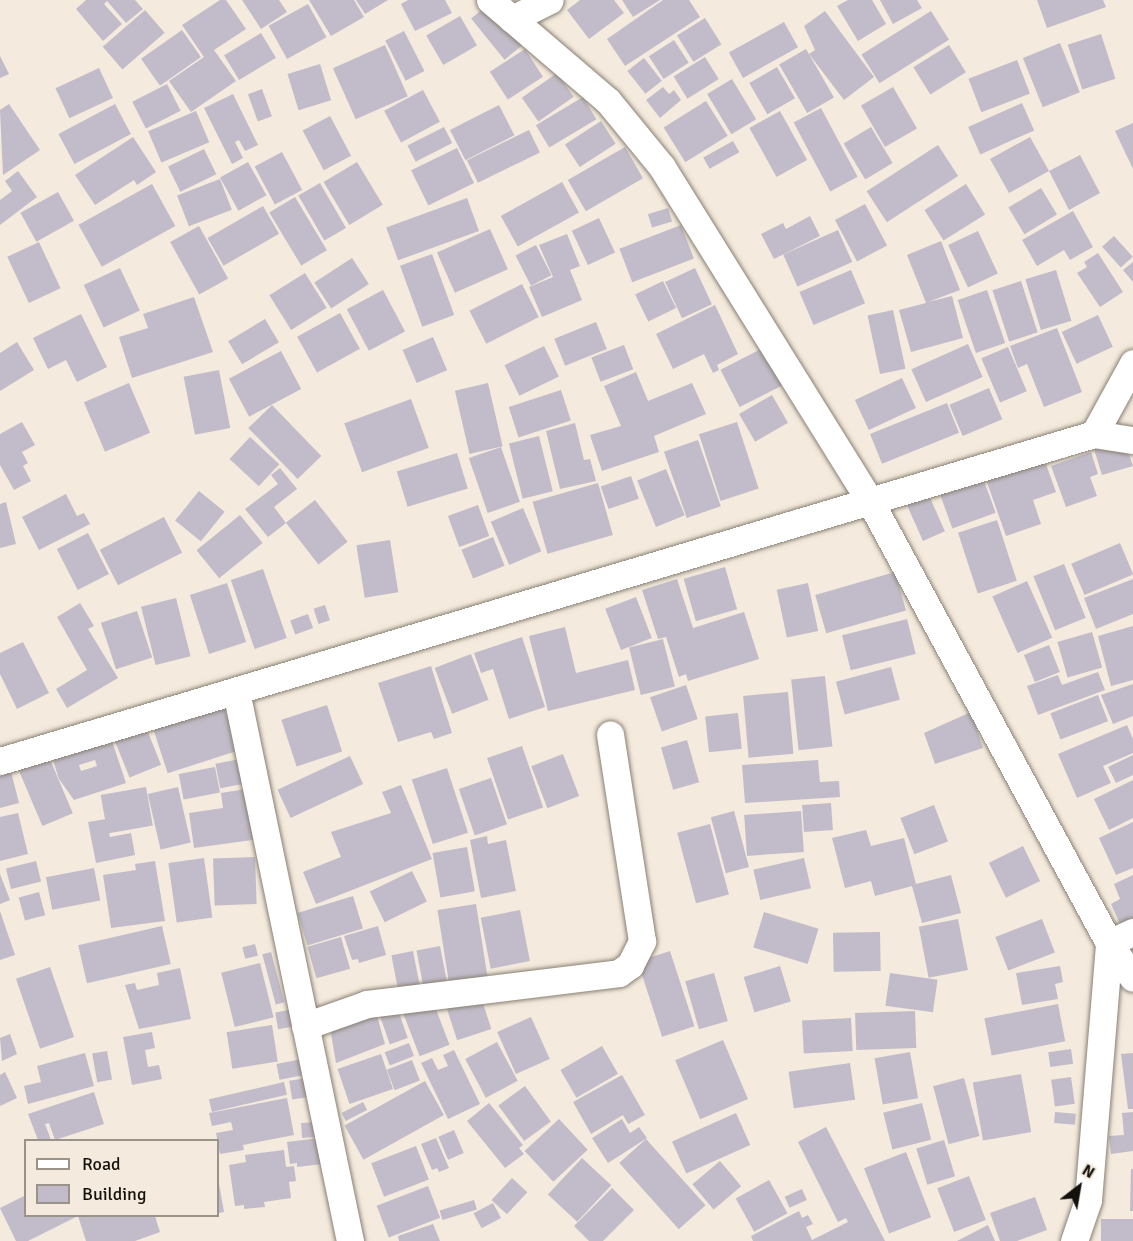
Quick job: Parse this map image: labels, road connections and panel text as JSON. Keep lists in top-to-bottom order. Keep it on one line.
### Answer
{"legend":["Road","Building"],"north":"top right"}
